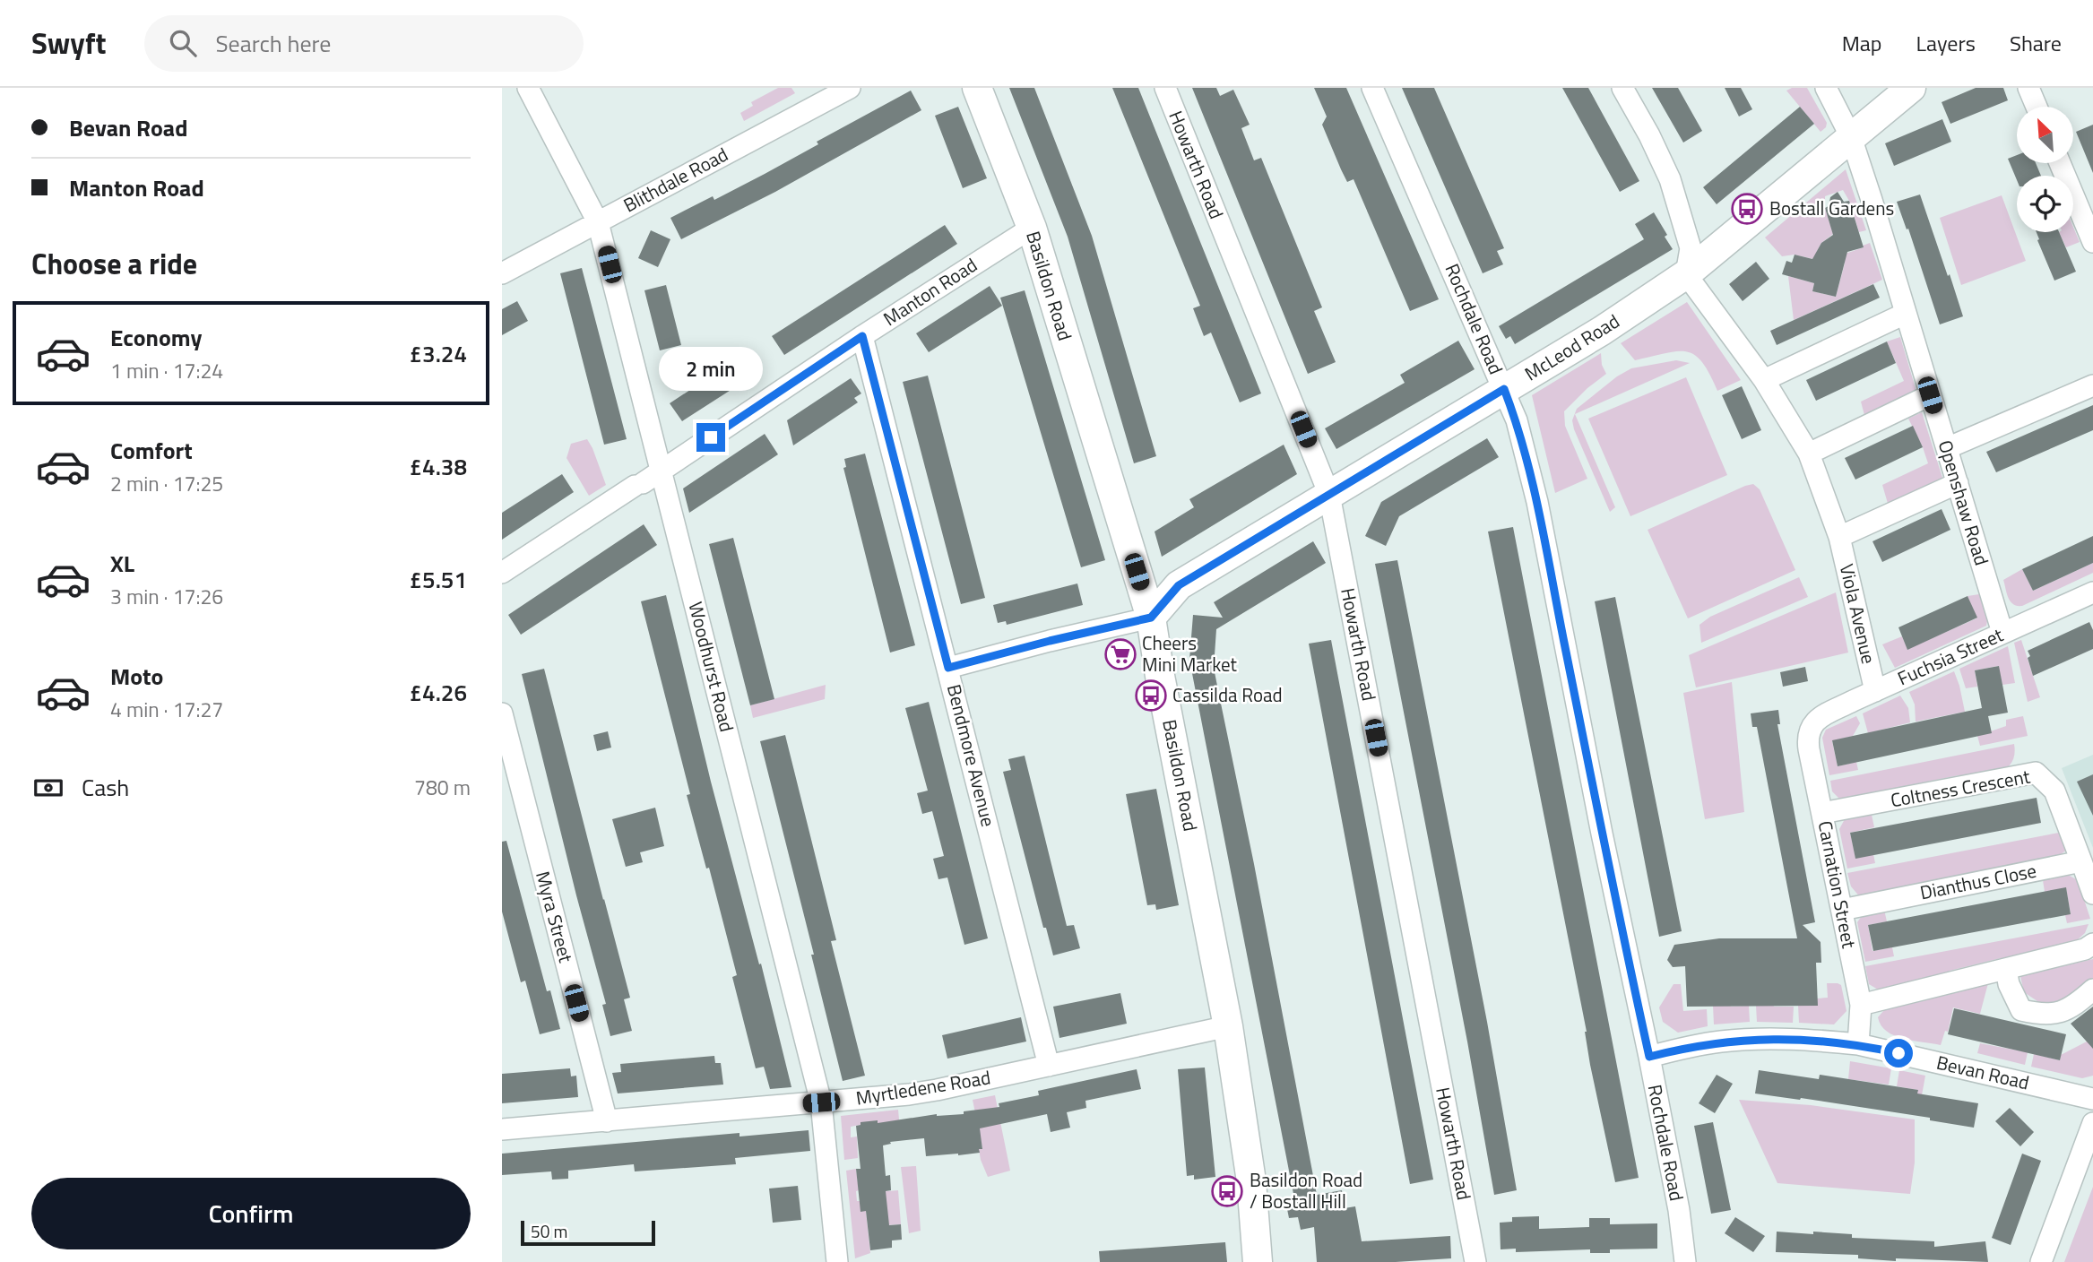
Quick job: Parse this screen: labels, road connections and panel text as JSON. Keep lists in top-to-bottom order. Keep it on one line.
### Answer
{"streets":{"main road":["Basildon Road","McLeod Road"],"street":["Howarth Road","Blithdale Road","Manton Road","Rochdale Road","Openshaw Road","Viola Avenue","Fuchsia Street","Woodhurst Road","Bendmore Avenue","Coltness Crescent","Dianthus Close","Carnation Street","Myra Street","Bevan Road","Myrtledene Road"]},"crossings":[["Howarth Road","McLeod Road"],["Blithdale Road","Woodhurst Road"],["Basildon Road","Manton Road"],["Basildon Road","McLeod Road"],["Basildon Road","Myrtledene Road"],["Manton Road","Woodhurst Road"],["Manton Road","Bendmore Avenue"],["Rochdale Road","McLeod Road"],["Rochdale Road","Bevan Road"],["McLeod Road","Openshaw Road"],["McLeod Road","Viola Avenue"],["Openshaw Road","Fuchsia Street"],["Viola Avenue","Fuchsia Street"],["Fuchsia Street","Carnation Street"],["Woodhurst Road","Myrtledene Road"],["Bendmore Avenue","Myrtledene Road"],["Coltness Crescent","Dianthus Close"],["Coltness Crescent","Carnation Street"],["Dianthus Close","Carnation Street"],["Carnation Street","Bevan Road"],["Myra Street","Myrtledene Road"]],"places":{"bus stop":["Bostall Gardens","Cassilda Road","Basildon Road / Bostall Hill"],"supermarket":["Cheers Mini Market"]},"scale_bar":"50 m","north":"top left","page":{"header":"Swyft","search":"Search here","nav":["Map","Layers","Share"],"banner":["Bevan Road","Manton Road"],"heading":"Choose a ride","list":[{"name":"Economy","note":"1 min · 17:24","value":"£3.24"},{"name":"Comfort","note":"2 min · 17:25","value":"£4.38"},{"name":"XL","note":"3 min · 17:26","value":"£5.51"},{"name":"Moto","note":"4 min · 17:27","value":"£4.26"}],"bubble":"2 min","pay":["Cash","780 m"],"buttons":"Confirm","scale":"50 m"}}
